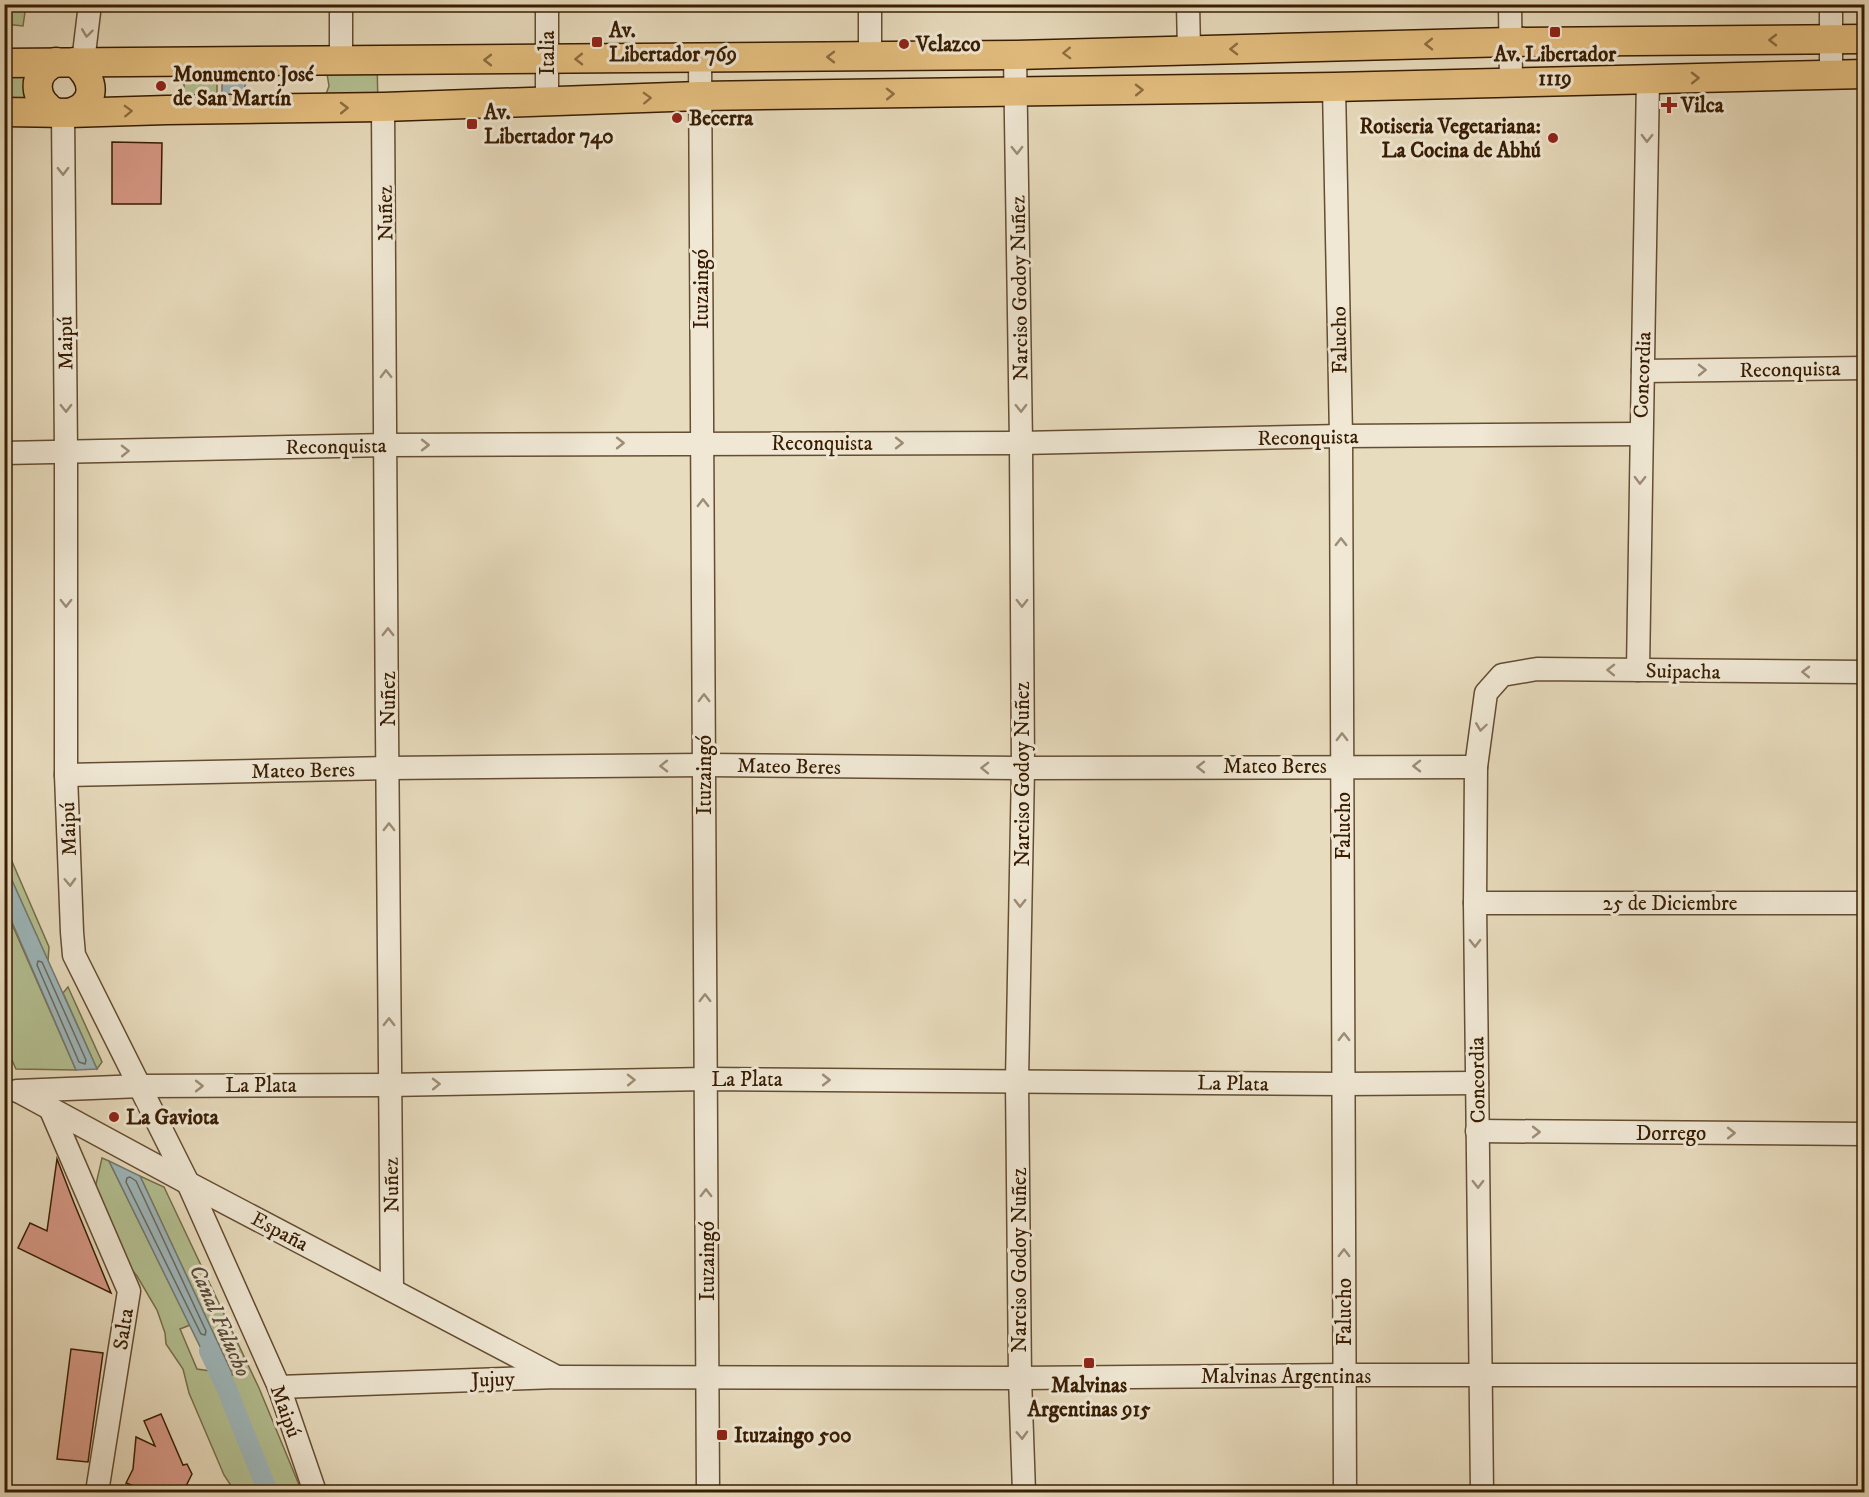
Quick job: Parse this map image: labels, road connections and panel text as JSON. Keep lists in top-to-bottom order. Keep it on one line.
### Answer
{"streets":{"street":["Italia","Nuñez","Narciso Godoy Nuñez","Ituzaingó","Falucho","Maipú","Reconquista","Concordia","Suipacha","Mateo Beres","25 de Diciembre","La Plata","Dorrego","España","Salta","Malvinas Argentinas","Jujuy"]},"crossings":[["Nuñez","Reconquista"],["Nuñez","Mateo Beres"],["Nuñez","La Plata"],["Nuñez","España"],["Narciso Godoy Nuñez","Reconquista"],["Narciso Godoy Nuñez","Mateo Beres"],["Narciso Godoy Nuñez","La Plata"],["Narciso Godoy Nuñez","Malvinas Argentinas"],["Ituzaingó","Reconquista"],["Ituzaingó","Mateo Beres"],["Ituzaingó","La Plata"],["Ituzaingó","Malvinas Argentinas"],["Ituzaingó","Jujuy"],["Falucho","Reconquista"],["Falucho","Mateo Beres"],["Falucho","La Plata"],["Falucho","Malvinas Argentinas"],["Maipú","Reconquista"],["Maipú","Mateo Beres"],["Maipú","La Plata"],["Maipú","España"],["Maipú","Jujuy"],["Reconquista","Concordia"],["Concordia","Suipacha"],["Concordia","Mateo Beres"],["Concordia","25 de Diciembre"],["Concordia","La Plata"],["Concordia","Dorrego"],["Concordia","Malvinas Argentinas"],["La Plata","España"],["España","Salta"],["España","Jujuy"],["Malvinas Argentinas","Jujuy"]],"one_way":["Nuñez","Narciso Godoy Nuñez","Ituzaingó","Falucho","Maipú","Reconquista","Concordia","Suipacha","Mateo Beres","La Plata","Dorrego"],"water":["Canal Falucho"],"places":{"transit":["Av. Libertador 1119","Av. Libertador 769","Av. Libertador 740","Malvinas Argentinas 915","Ituzaingo 500"],"other":["Velazco","Monumento José de San Martín","Becerra","Rotiseria Vegetariana: La Cocina de Abhú","La Gaviota"],"health":["Vilca"]}}
